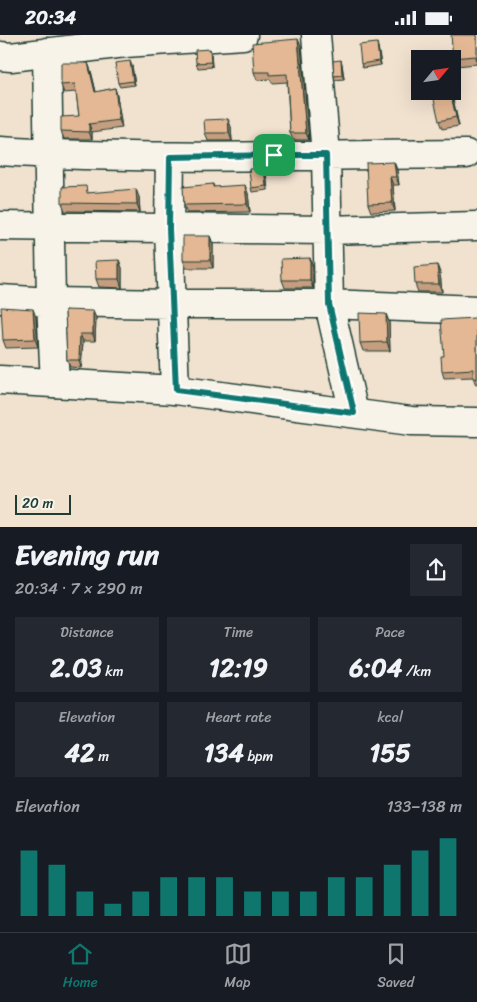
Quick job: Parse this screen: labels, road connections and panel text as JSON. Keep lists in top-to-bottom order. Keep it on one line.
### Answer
{"scale_bar":"20 m","north":"top right","page":{"status":"20:34","scale":"20 m","heading":["Evening run","20:34 · 7 × 290 m"],"stats":[["Distance","2.03 km"],["Time","12:19"],["Pace","6:04 /km"],["Elevation","42 m"],["Heart rate","134 bpm"],["kcal","155"]],"chart":["Elevation","133–138 m"],"tabs":["Home","Map","Saved"]}}
